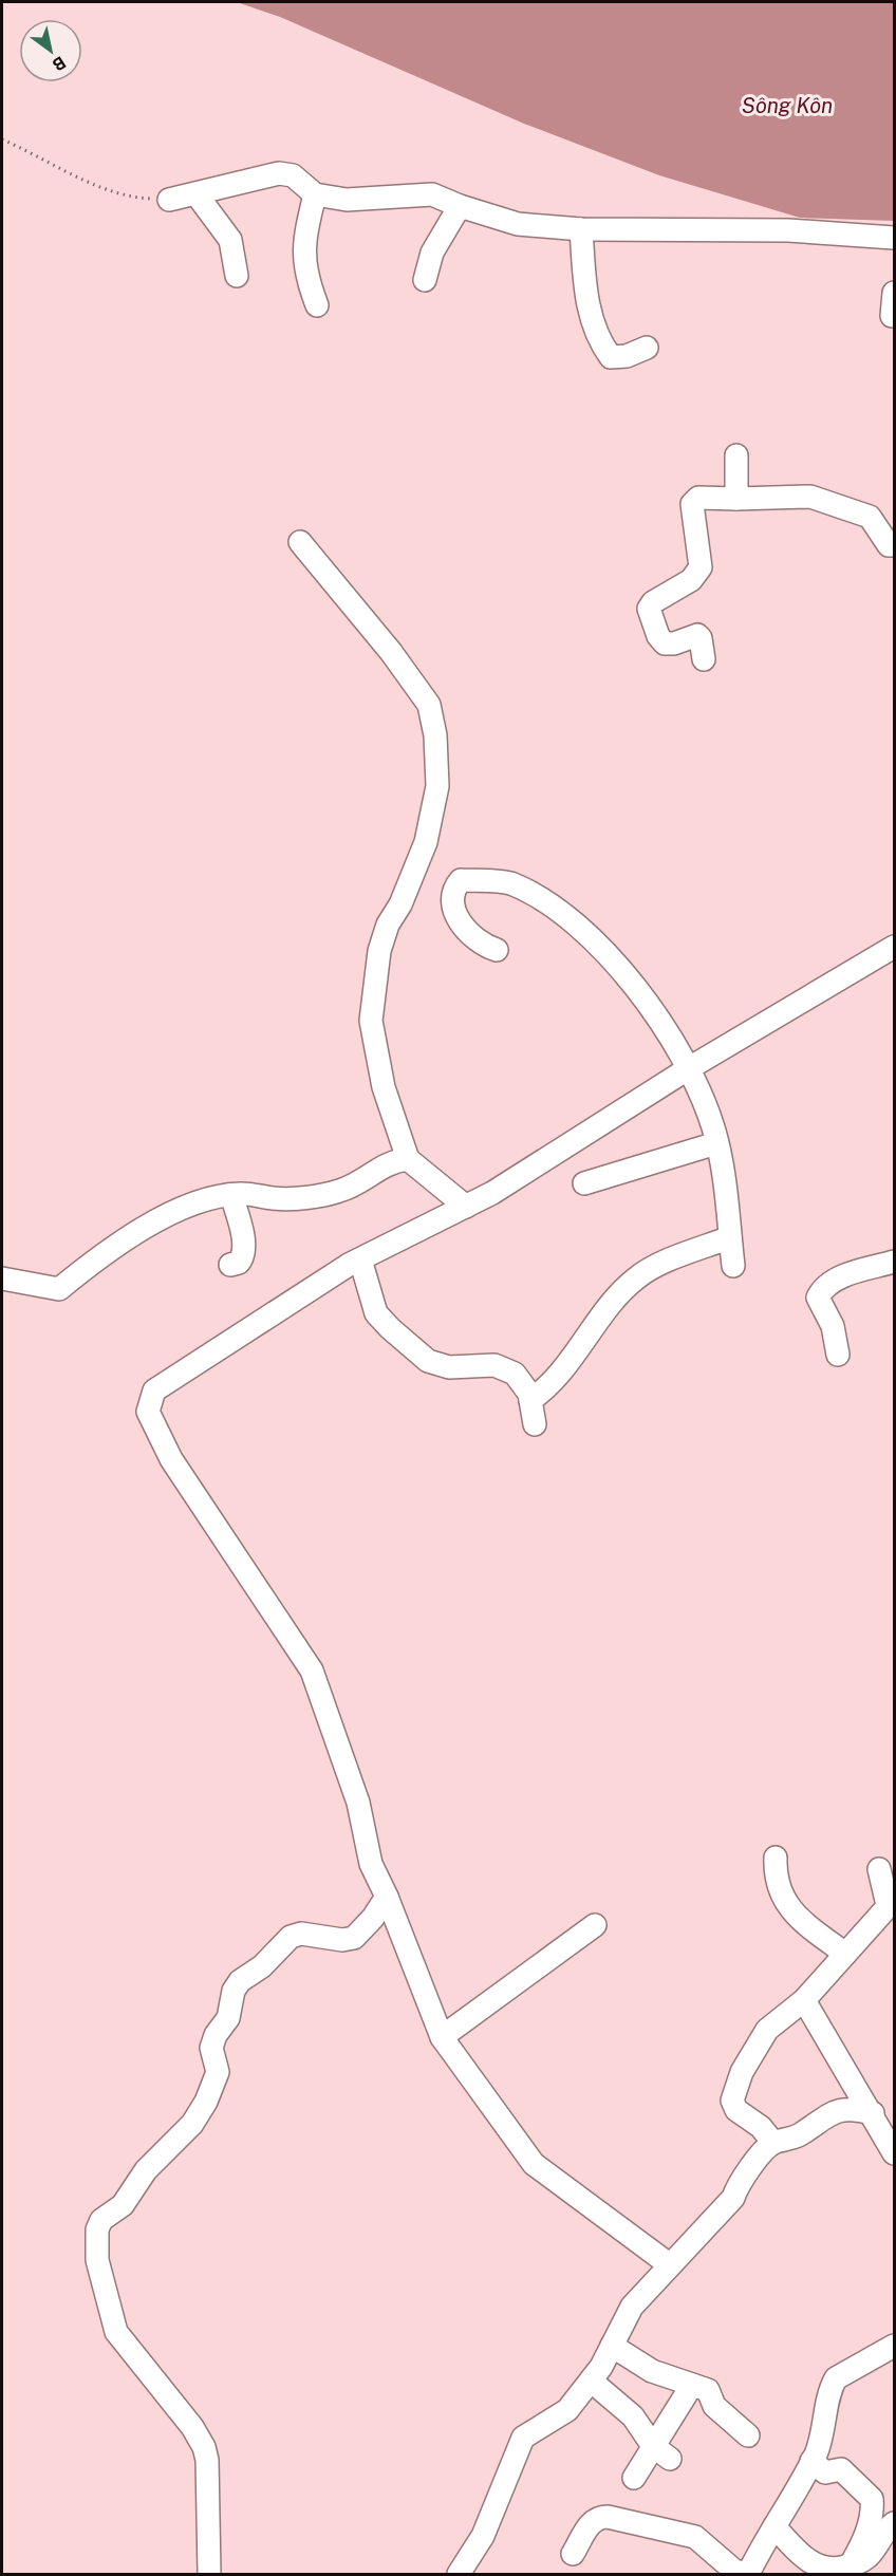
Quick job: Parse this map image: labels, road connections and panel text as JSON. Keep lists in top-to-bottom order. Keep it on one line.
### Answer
{"water":["Sông Kôn"],"north":"bottom right"}
